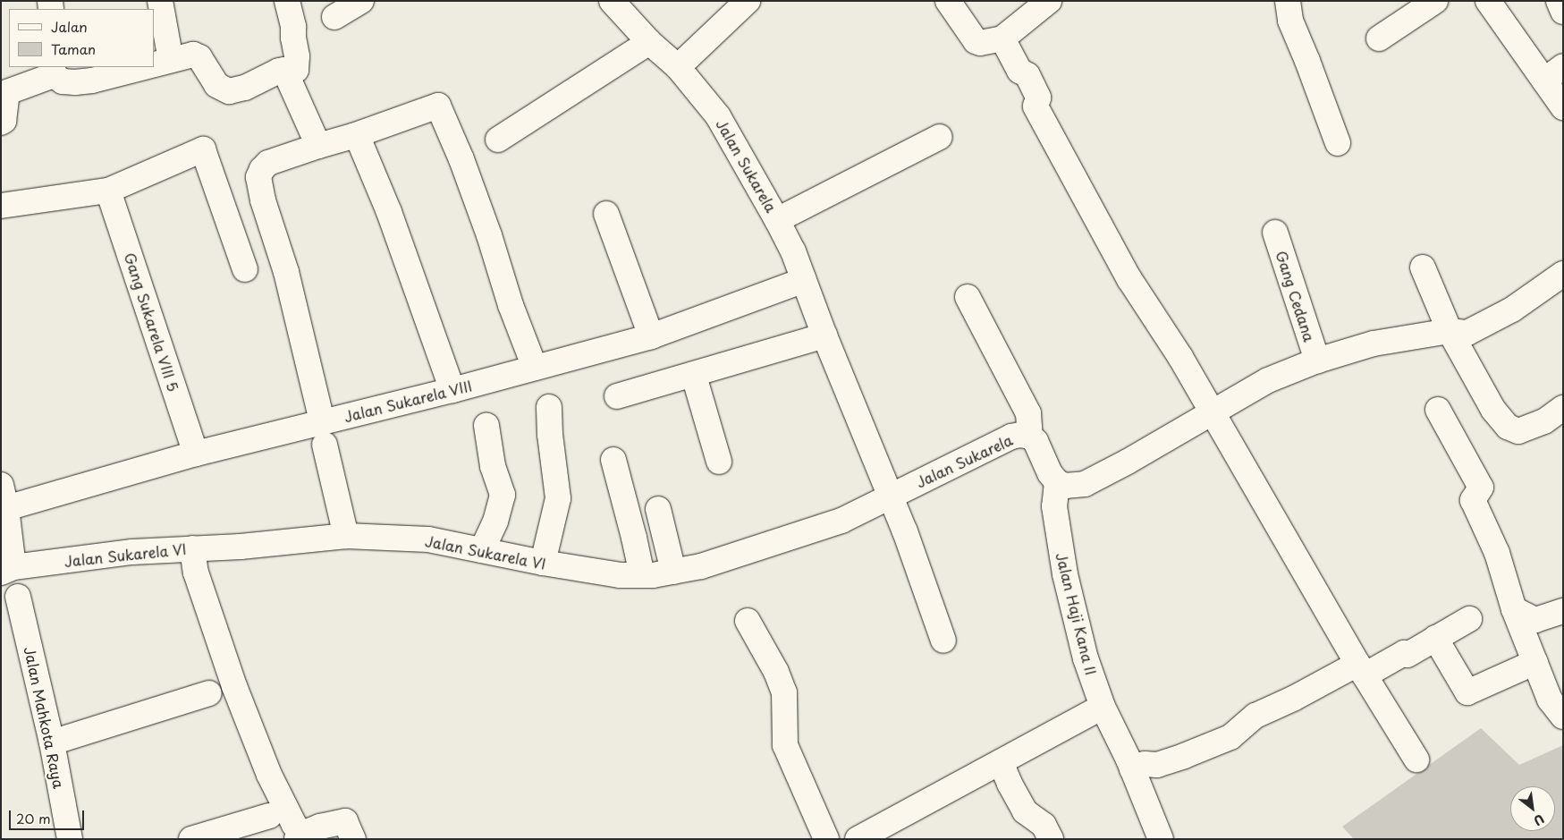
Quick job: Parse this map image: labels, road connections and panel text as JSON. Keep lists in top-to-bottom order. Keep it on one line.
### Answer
{"streets":{"street":["Jalan Sukarela","Gang Cedana","Gang Sukarela VIII 5","Jalan Sukarela VIII","Jalan Sukarela VI","Jalan Haji Kana II","Jalan Mahkota Raya"]},"crossings":[["Jalan Sukarela","Jalan Sukarela VIII"],["Jalan Sukarela","Jalan Sukarela VI"],["Jalan Sukarela","Jalan Haji Kana II"],["Gang Sukarela VIII 5","Jalan Sukarela VIII"]],"legend":["Jalan","Taman"],"scale_bar":"20 m","north":"bottom right"}
